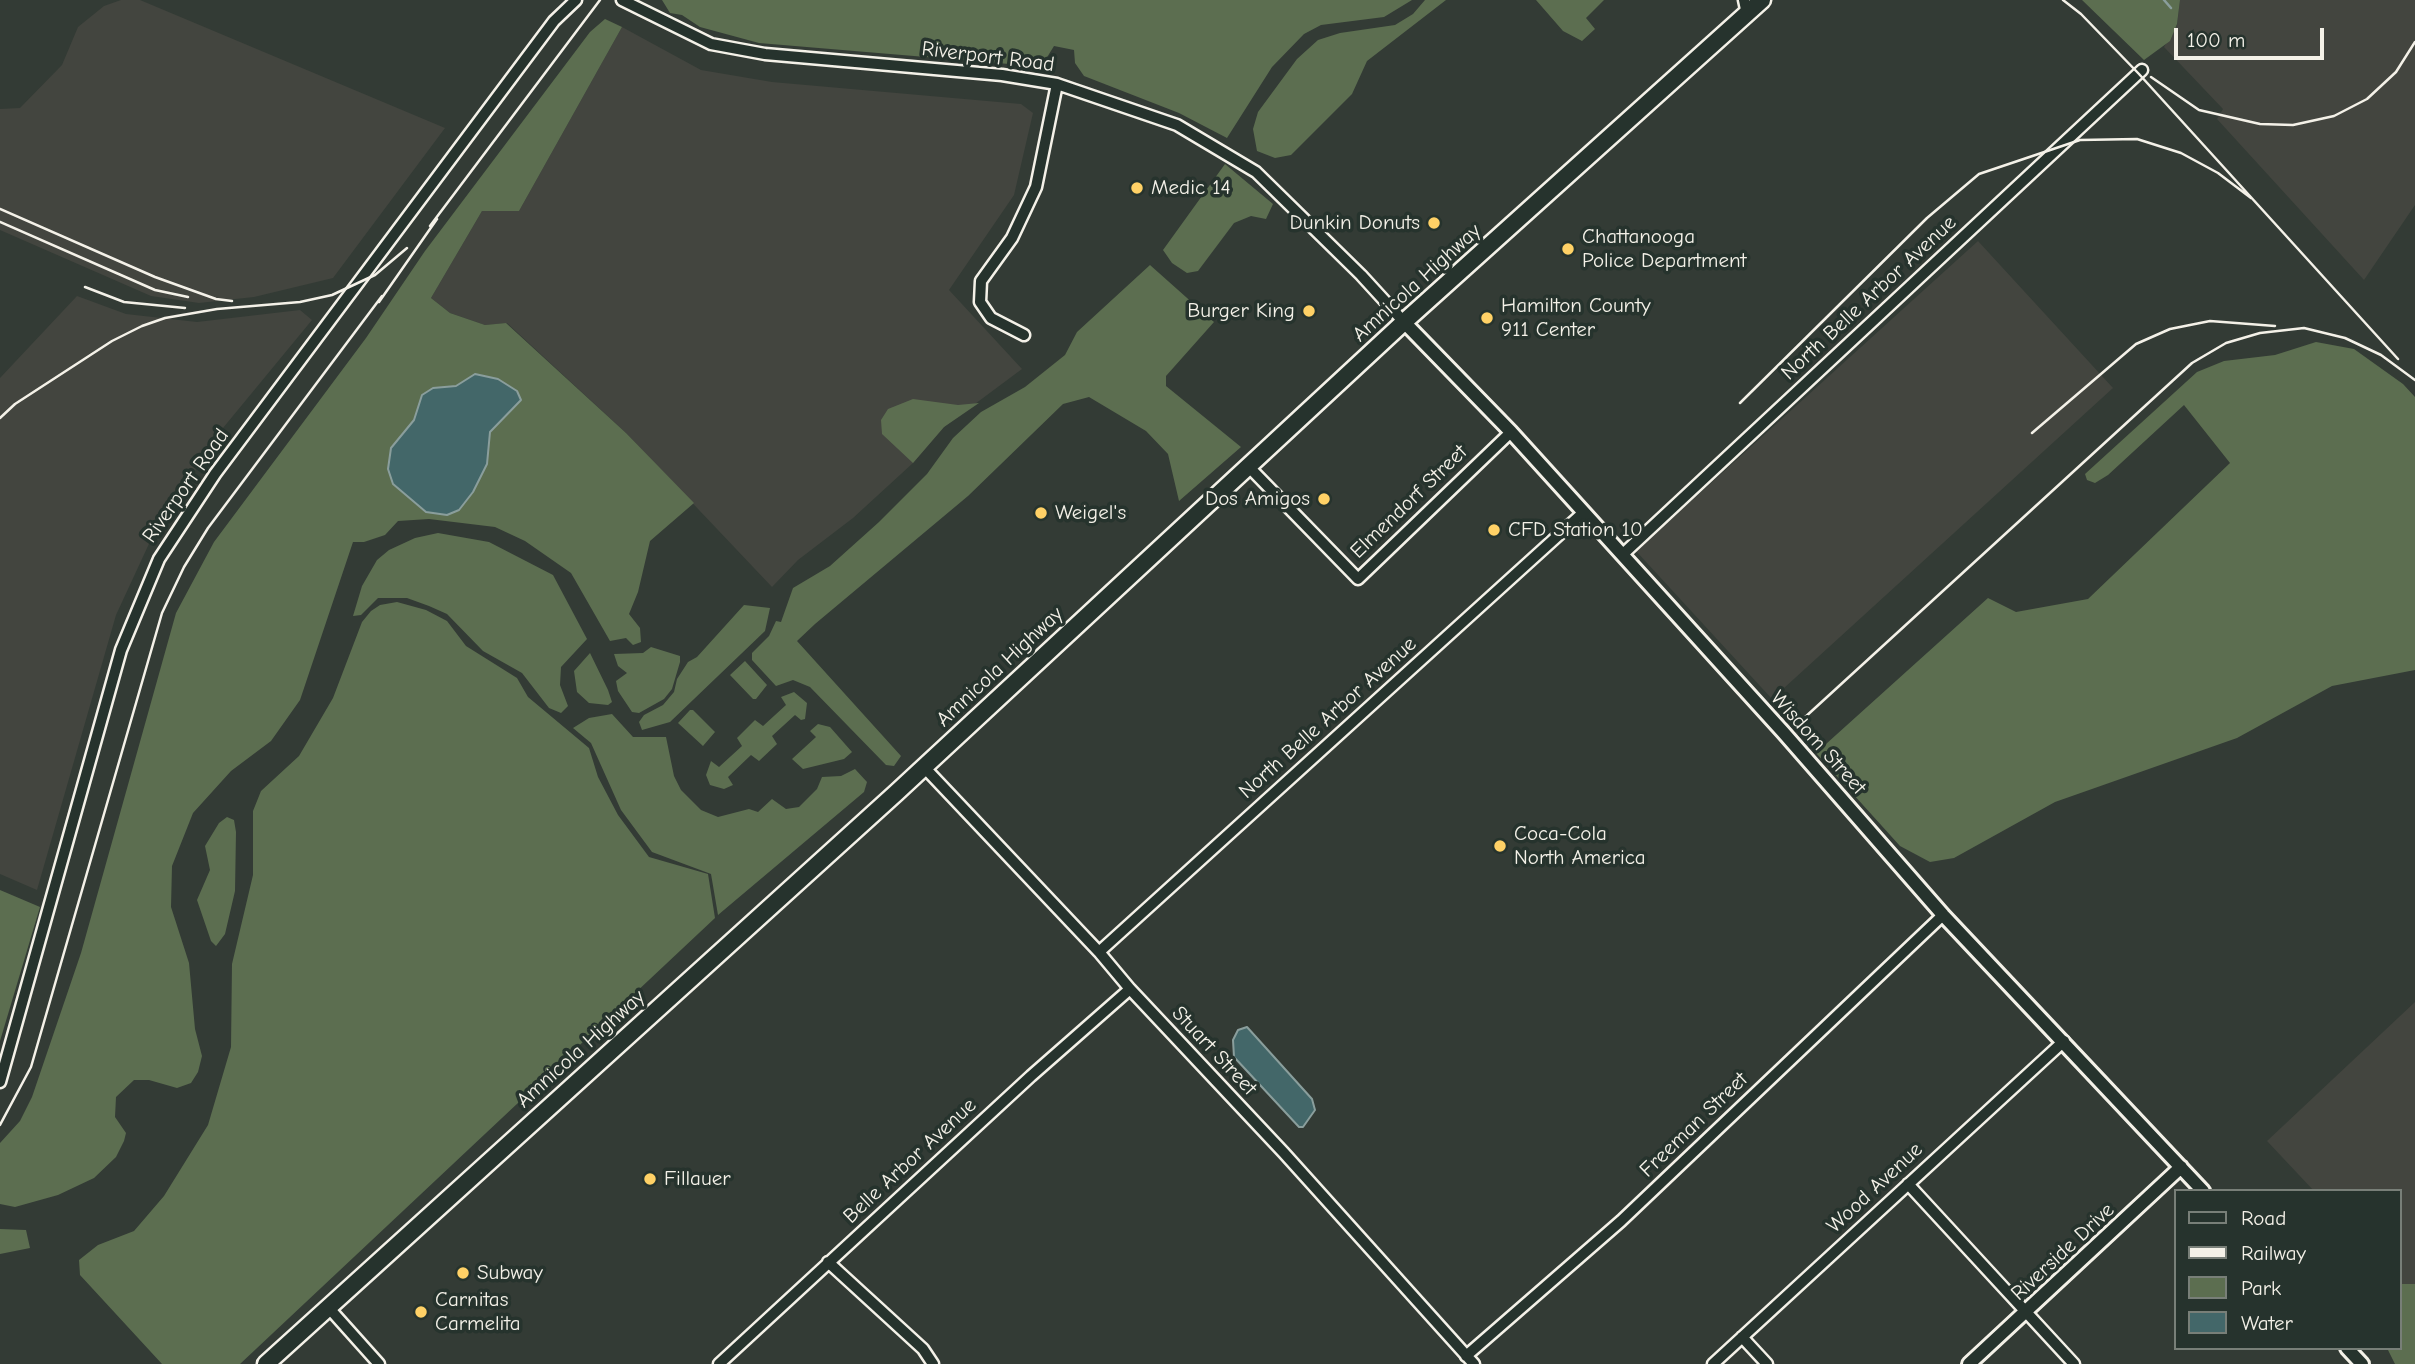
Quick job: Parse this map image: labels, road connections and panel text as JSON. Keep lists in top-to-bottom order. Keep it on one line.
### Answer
{"streets":{"main road":["Amnicola Highway"],"street":["Riverport Road","North Belle Arbor Avenue","Elmendorf Street","Wisdom Street","Stuart Street","Freeman Street","Belle Arbor Avenue","Wood Avenue","Riverside Drive"]},"crossings":[["Riverport Road","Amnicola Highway"],["Riverport Road","Wisdom Street"],["Amnicola Highway","Elmendorf Street"],["Amnicola Highway","Wisdom Street"],["Amnicola Highway","Stuart Street"],["North Belle Arbor Avenue","Wisdom Street"],["North Belle Arbor Avenue","Stuart Street"],["Elmendorf Street","Wisdom Street"],["Wisdom Street","Freeman Street"],["Wisdom Street","Wood Avenue"],["Wisdom Street","Riverside Drive"],["Stuart Street","Freeman Street"],["Stuart Street","Belle Arbor Avenue"]],"places":["Medic 14","Dunkin Donuts","Chattanooga Police Department","Burger King","Hamilton County 911 Center","Dos Amigos","Weigel's","CFD Station 10","Coca-Cola North America","Fillauer","Subway","Carnitas Carmelita"],"legend":["Road","Railway","Park","Water"],"scale_bar":"100 m"}
